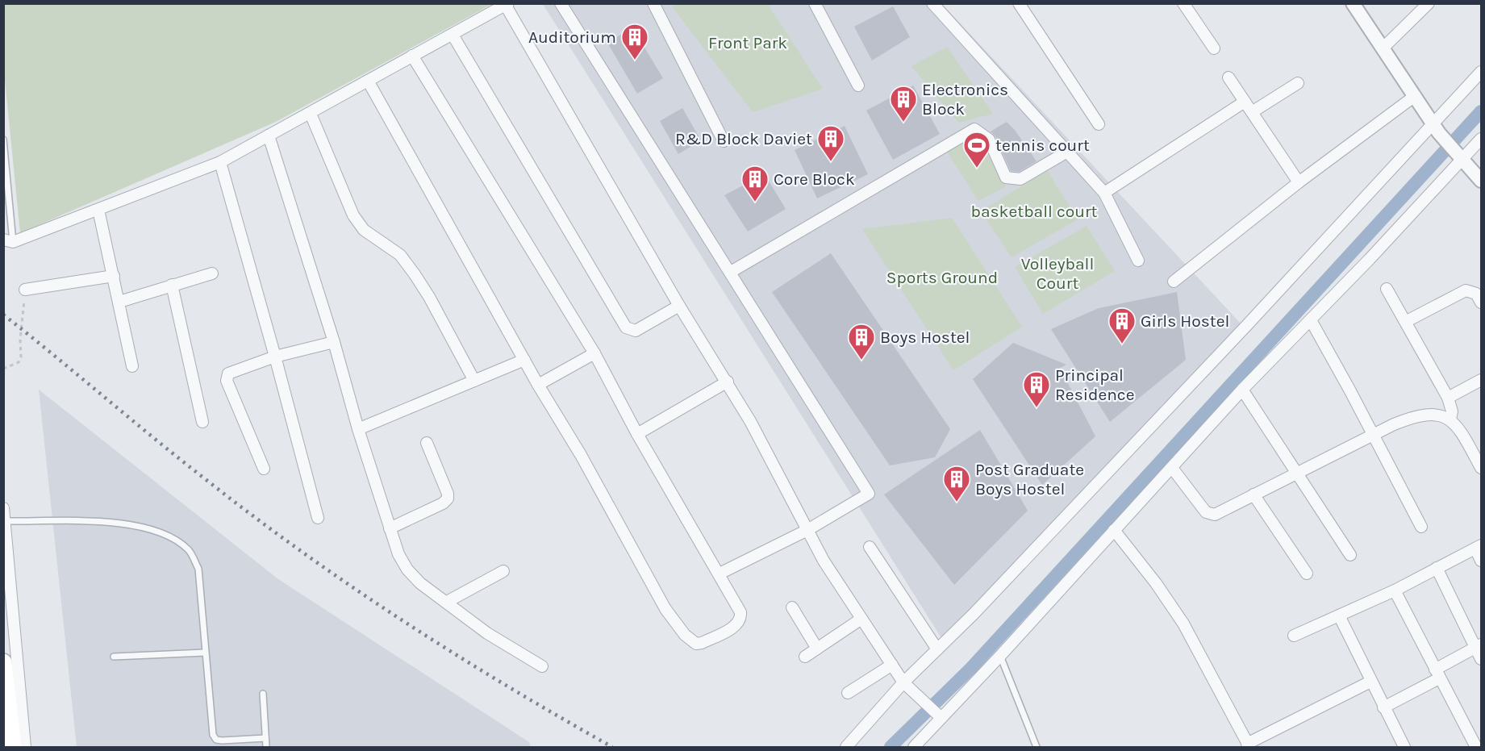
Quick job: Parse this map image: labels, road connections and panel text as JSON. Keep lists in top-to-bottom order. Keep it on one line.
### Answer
{"parks":["Front Park","basketball court","Volleyball Court","Sports Ground"],"places":{"building":["Auditorium","Electronics Block","R&D Block Daviet","Core Block","Girls Hostel","Boys Hostel","Principal Residence","Post Graduate Boys Hostel"],"sports":["tennis court"]}}
